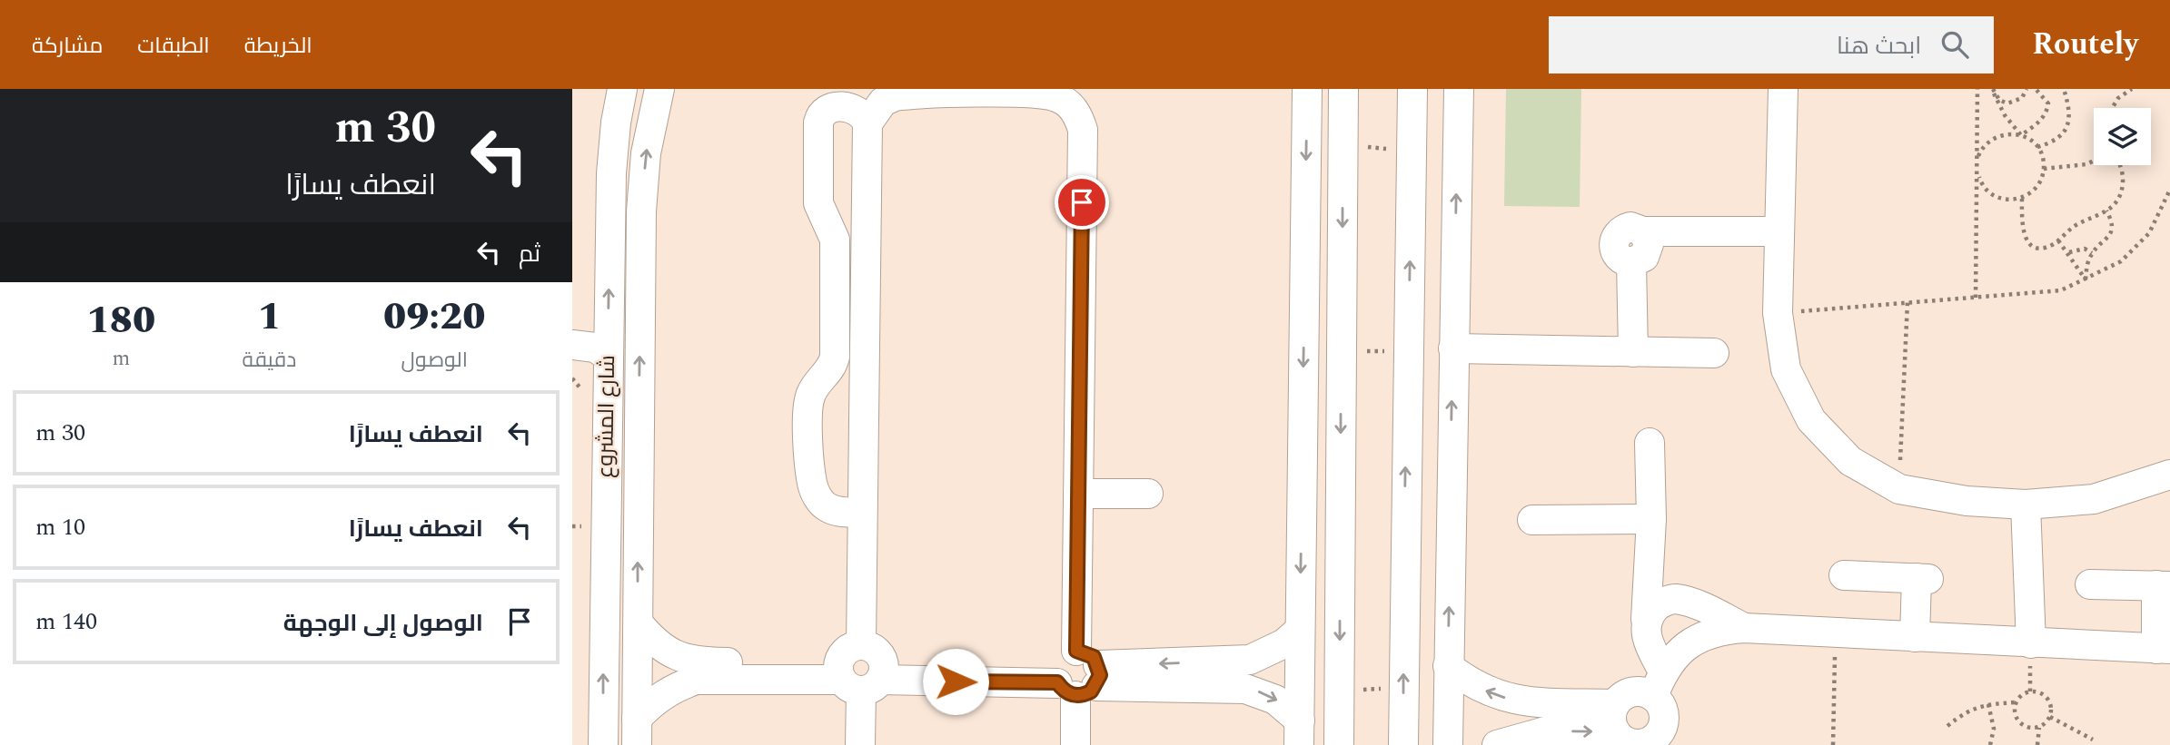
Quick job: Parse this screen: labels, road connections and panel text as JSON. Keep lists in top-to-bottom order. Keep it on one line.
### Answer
{"streets":{"street":["شارع المشروع"]},"page":{"header":"Routely","search":"ابحث هنا","nav":["الخريطة","الطبقات","مشاركة"],"turn":["30 m","انعطف يسارًا"],"then":"ثم","eta":["09:20","الوصول","1","دقيقة","180","m"],"list":[{"name":"انعطف يسارًا","value":"30 m"},{"name":"انعطف يسارًا","value":"10 m"},{"name":"الوصول إلى الوجهة","value":"140 m"}]}}
